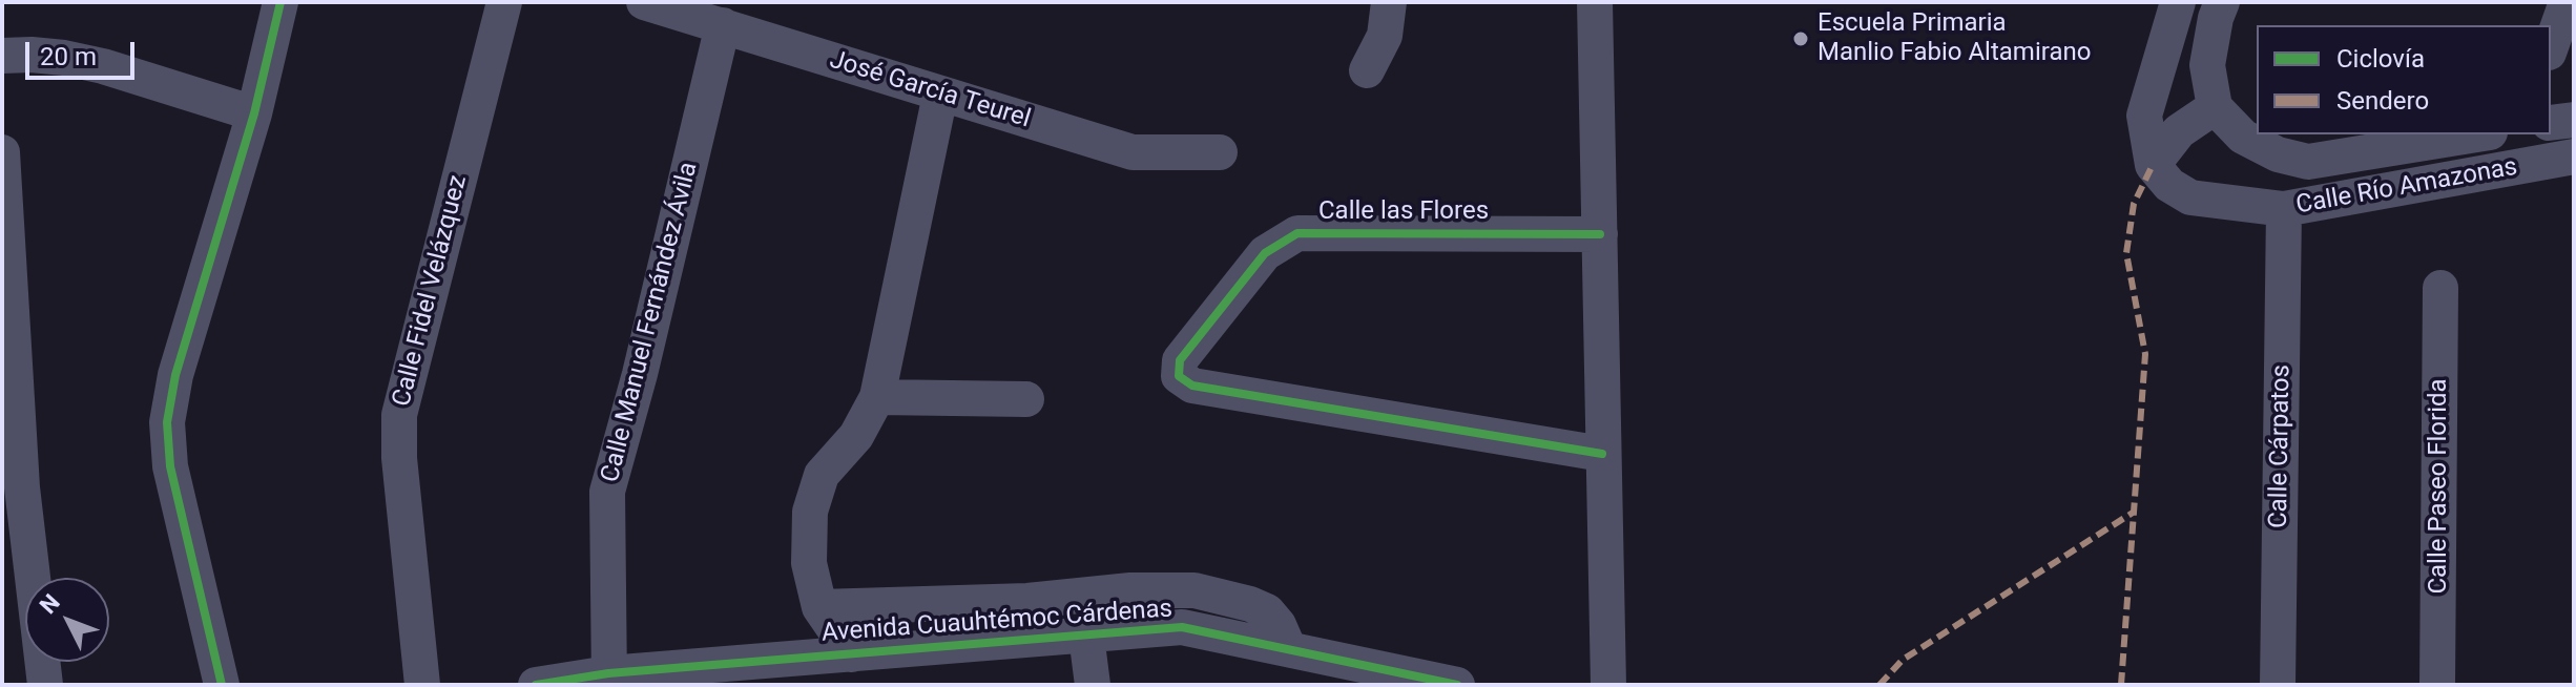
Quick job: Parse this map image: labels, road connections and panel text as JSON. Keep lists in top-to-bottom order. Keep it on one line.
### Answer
{"streets":{"street":["José García Teurel","Calle Río Amazonas","Calle las Flores","Calle Fidel Velázquez","Calle Manuel Fernández Ávila","Calle Cárpatos","Calle Paseo Florida","Avenida Cuauhtémoc Cárdenas"]},"crossings":[["José García Teurel","Calle Manuel Fernández Ávila"],["Calle Río Amazonas","Calle Cárpatos"],["Calle Manuel Fernández Ávila","Avenida Cuauhtémoc Cárdenas"]],"places":["Escuela Primaria Manlio Fabio Altamirano"],"legend":["Ciclovía","Sendero"],"scale_bar":"20 m","north":"top left"}
